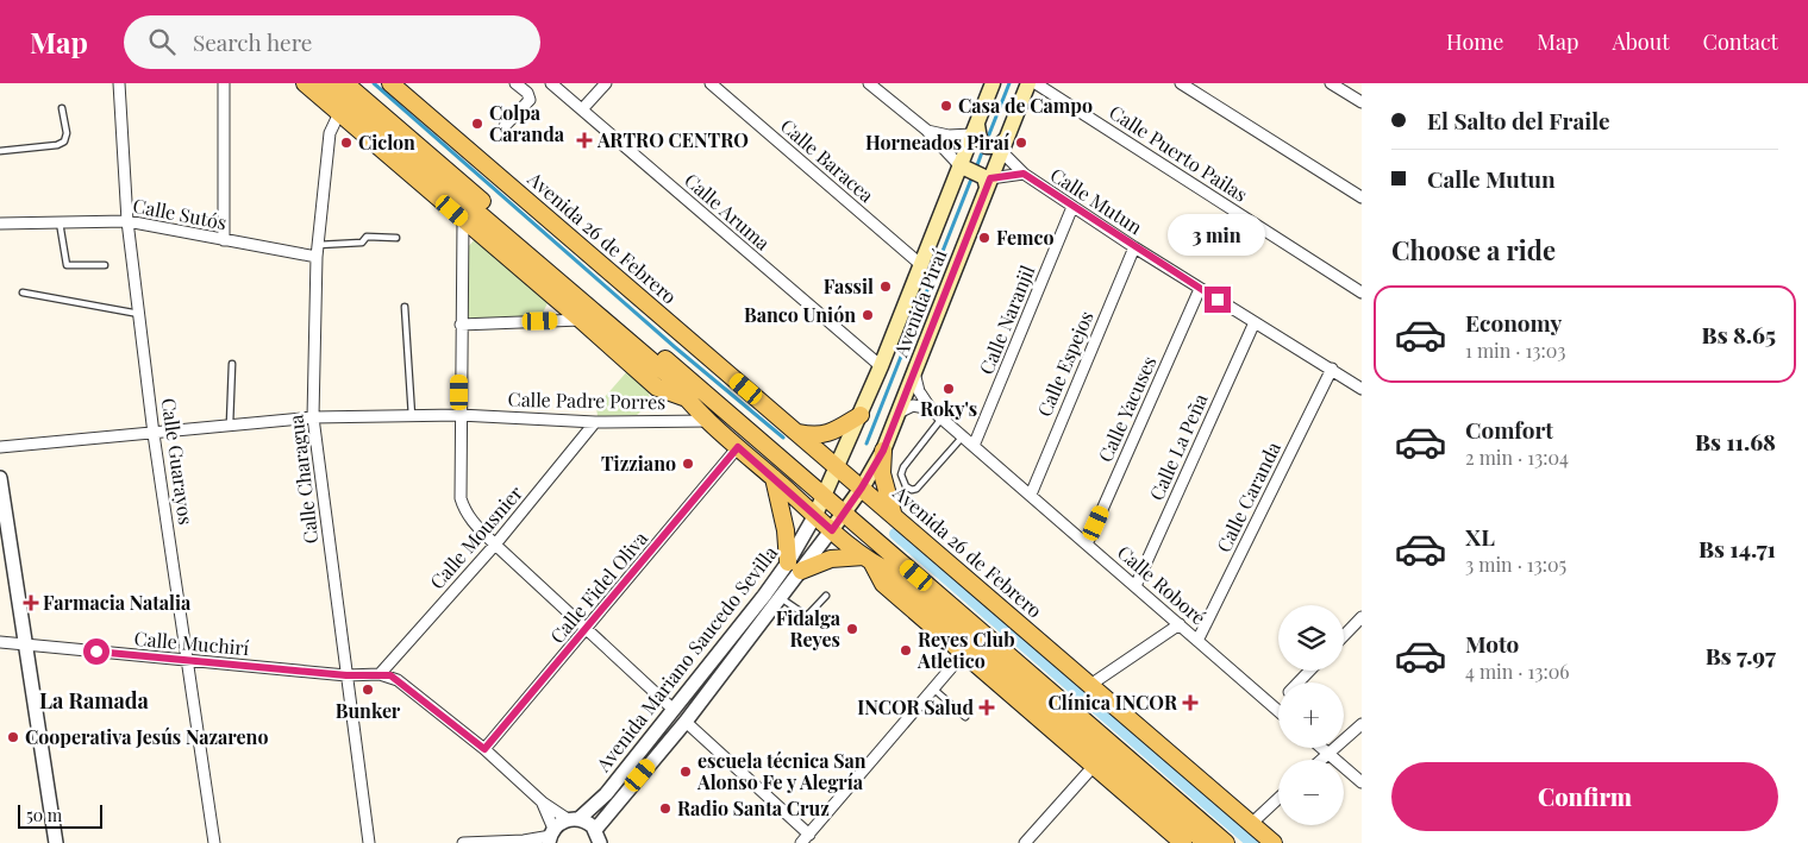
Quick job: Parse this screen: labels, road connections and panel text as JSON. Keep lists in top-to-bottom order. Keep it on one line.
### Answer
{"streets":{"main road":["Avenida 26 de Febrero","Avenida Piraí"],"street":["Calle Puerto Pailas","Calle Baracea","Calle Mutun","Calle Aruma","Calle Sutós","Calle Naranjil","Calle Espejos","Calle Padre Porres","Calle Yacuses","Calle La Peña","Calle Guarayos","Calle Charagua","Calle Caranda","Calle Mousnier","Calle Roboré","Calle Fidel Oliva","Calle Muchirí","Avenida Mariano Saucedo Sevilla"]},"crossings":[["Calle Baracea","Avenida Piraí"],["Calle Mutun","Avenida Piraí"],["Calle Mutun","Calle Naranjil"],["Calle Mutun","Calle Espejos"],["Calle Mutun","Calle Yacuses"],["Calle Mutun","Calle La Peña"],["Calle Mutun","Calle Caranda"],["Calle Aruma","Avenida Piraí"],["Calle Sutós","Calle Guarayos"],["Calle Sutós","Calle Charagua"],["Avenida 26 de Febrero","Avenida Piraí"],["Avenida Piraí","Calle Roboré"],["Avenida Piraí","Avenida Mariano Saucedo Sevilla"],["Calle Naranjil","Calle Roboré"],["Calle Espejos","Calle Roboré"],["Calle Padre Porres","Calle Guarayos"],["Calle Padre Porres","Calle Charagua"],["Calle Padre Porres","Calle Mousnier"],["Calle Yacuses","Calle Roboré"],["Calle La Peña","Calle Roboré"],["Calle Guarayos","Calle Muchirí"],["Calle Charagua","Calle Muchirí"],["Calle Caranda","Calle Roboré"],["Calle Mousnier","Calle Muchirí"]],"districts":["La Ramada"],"places":{"other":["Casa de Campo","Colpa Caranda","Ciclon","Horneados Piraí","Femco","Fassil","Banco Unión","Roky's","Tizziano","Fidalga Reyes","Reyes Club Atletico","Bunker","Cooperativa Jesús Nazareno","escuela técnica San Alonso Fe y Alegría","Radio Santa Cruz"],"health":["ARTRO CENTRO","Farmacia Natalia","Clínica INCOR","INCOR Salud"]},"scale_bar":"50 m","page":{"header":"Map","search":"Search here","nav":["Home","Map","About","Contact"],"banner":["El Salto del Fraile","Calle Mutun"],"bubble":"3 min","heading":"Choose a ride","list":[{"name":"Economy","note":"1 min · 13:03","value":"Bs 8.65"},{"name":"Comfort","note":"2 min · 13:04","value":"Bs 11.68"},{"name":"XL","note":"3 min · 13:05","value":"Bs 14.71"},{"name":"Moto","note":"4 min · 13:06","value":"Bs 7.97"}],"map_buttons":["+","−"],"buttons":"Confirm","scale":"50 m"}}
